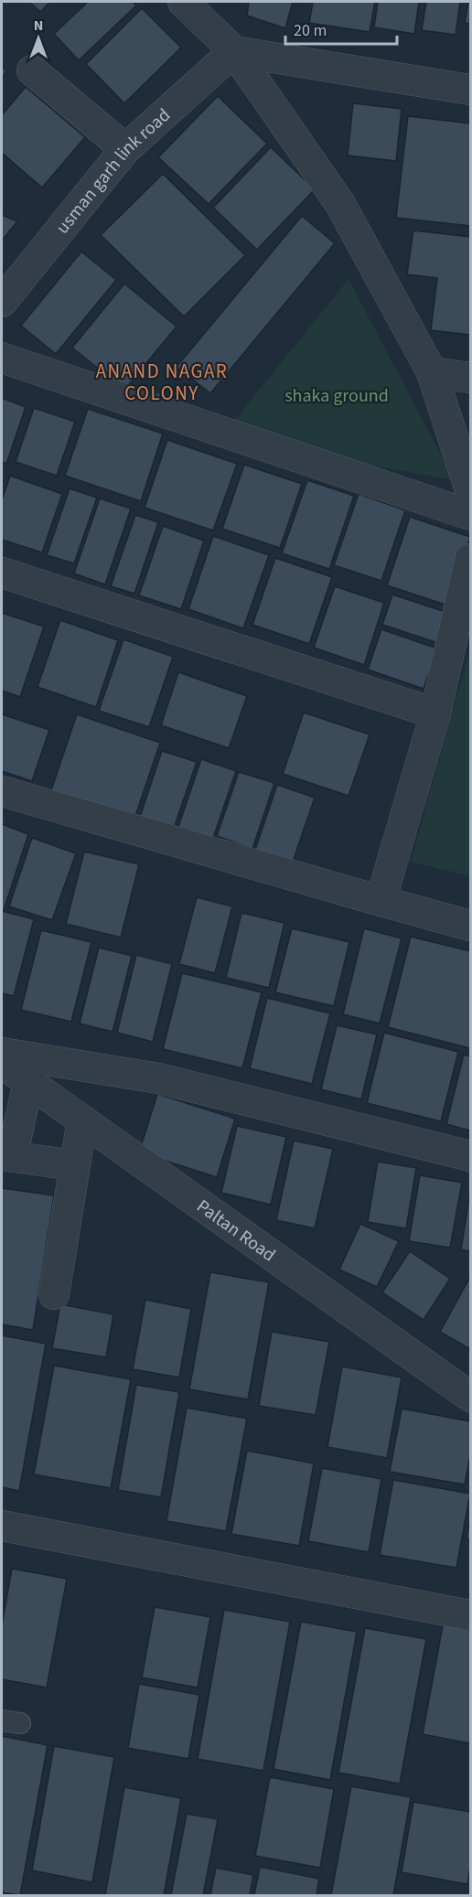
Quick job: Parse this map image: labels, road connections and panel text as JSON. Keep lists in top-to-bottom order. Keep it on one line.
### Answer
{"streets":{"street":["usman garh link road","Paltan Road"]},"districts":["ANAND NAGAR COLONY"],"parks":["shaka ground"],"scale_bar":"20 m","north":"top"}
